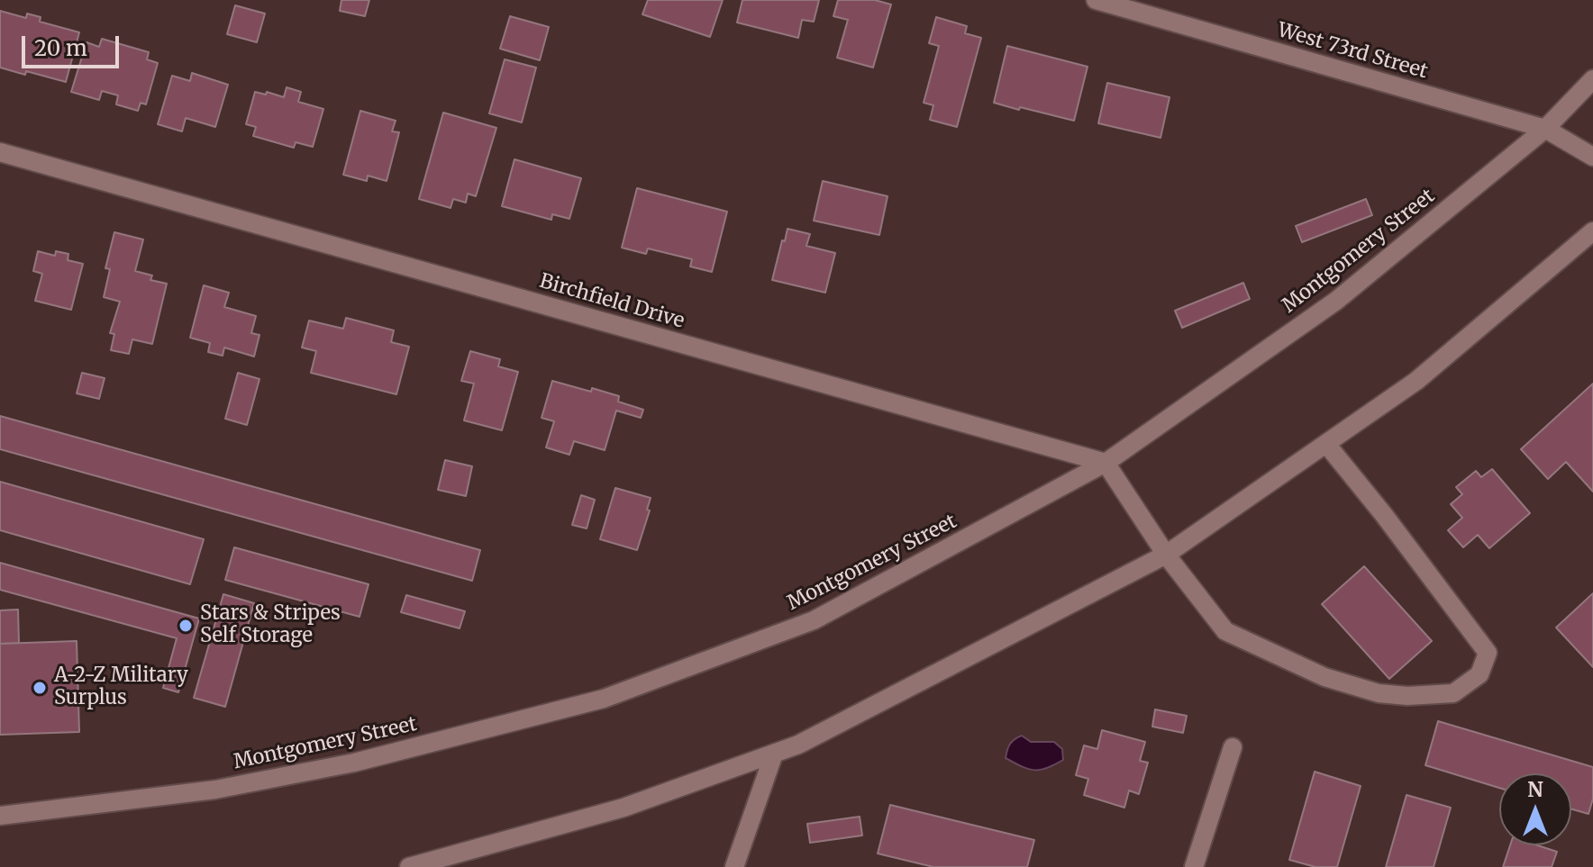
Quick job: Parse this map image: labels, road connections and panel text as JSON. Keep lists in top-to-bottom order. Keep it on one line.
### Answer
{"streets":{"street":["West 73rd Street","Montgomery Street","Birchfield Drive"]},"crossings":[["West 73rd Street","Montgomery Street"],["Montgomery Street","Birchfield Drive"]],"places":["Stars & Stripes Self Storage","A-2-Z Military Surplus"],"scale_bar":"20 m","north":"top"}
